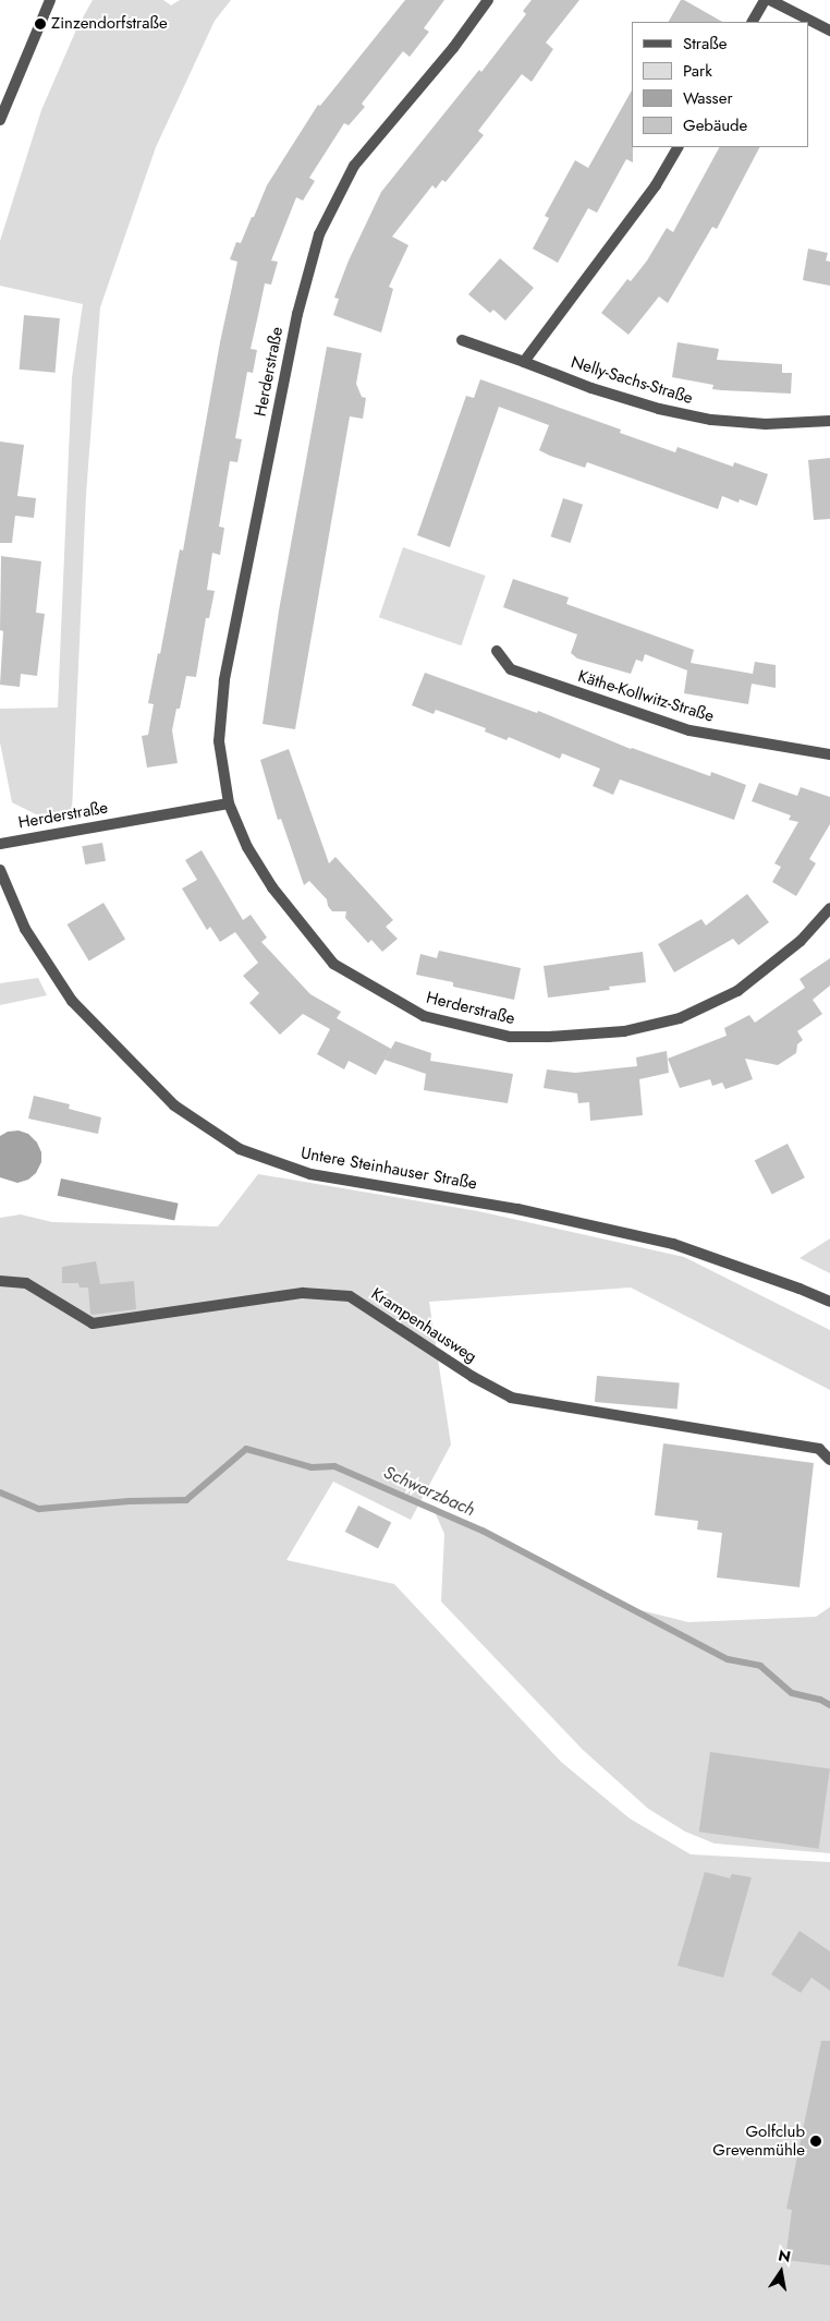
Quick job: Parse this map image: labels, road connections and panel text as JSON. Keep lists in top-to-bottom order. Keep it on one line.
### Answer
{"streets":{"street":["Herderstraße","Nelly-Sachs-Straße","Käthe-Kollwitz-Straße","Untere Steinhauser Straße","Krampenhausweg"]},"water":["Schwarzbach"],"places":["Zinzendorfstraße","Golfclub Grevenmühle"],"legend":["Straße","Park","Wasser","Gebäude"],"north":"top"}
